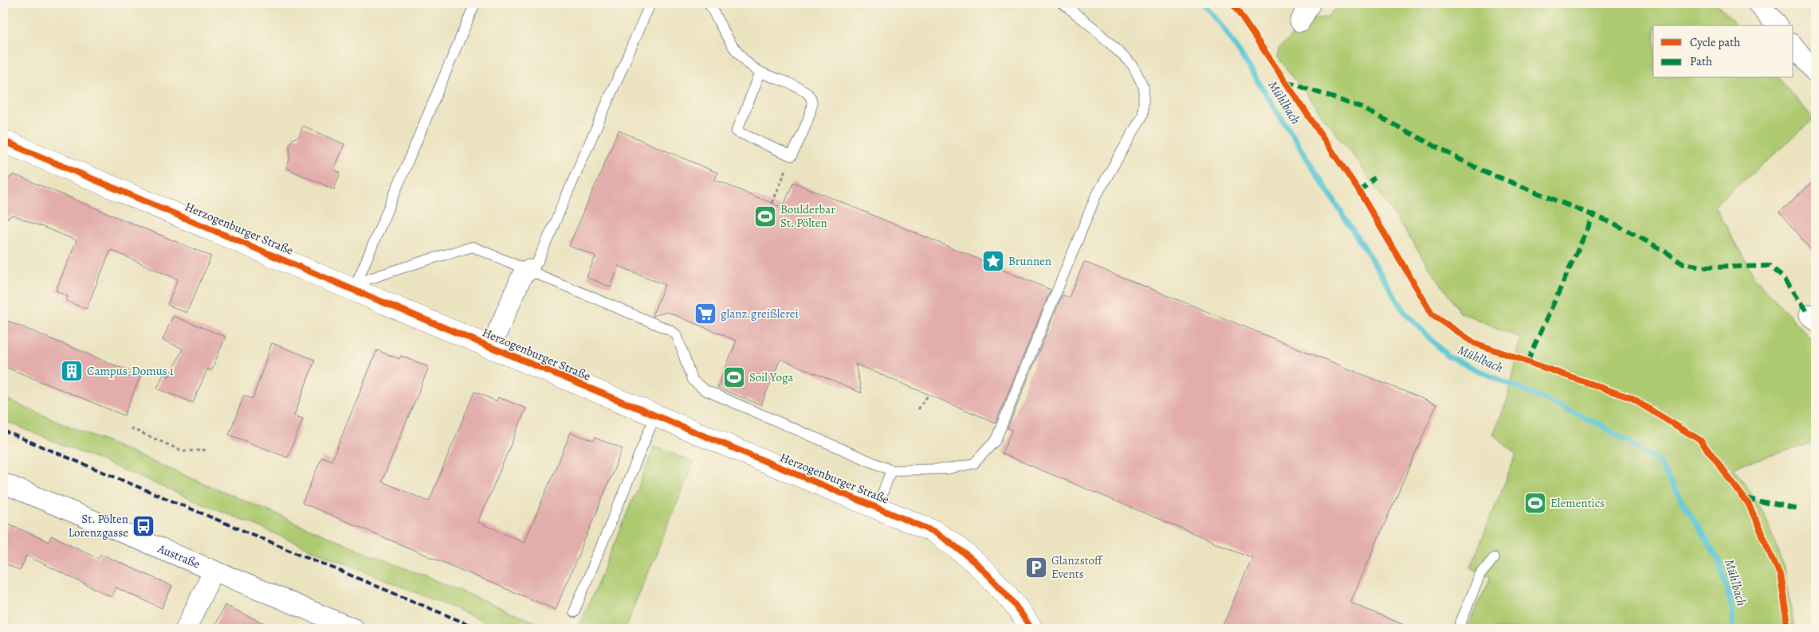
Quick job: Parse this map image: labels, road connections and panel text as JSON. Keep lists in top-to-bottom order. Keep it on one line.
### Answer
{"streets":{"street":["Herzogenburger Straße","Austraße"]},"water":["Mühlbach"],"places":{"sports":["Boulderbar St. Pölten","Soil Yoga","Elementics"],"place":["Brunnen"],"supermarket":["glanz.greißlerei"],"building":["Campus-Domus 1"],"bus stop":["St. Pölten Lorenzgasse"],"parking":["Glanzstoff Events"]},"legend":["Cycle path","Path"]}
